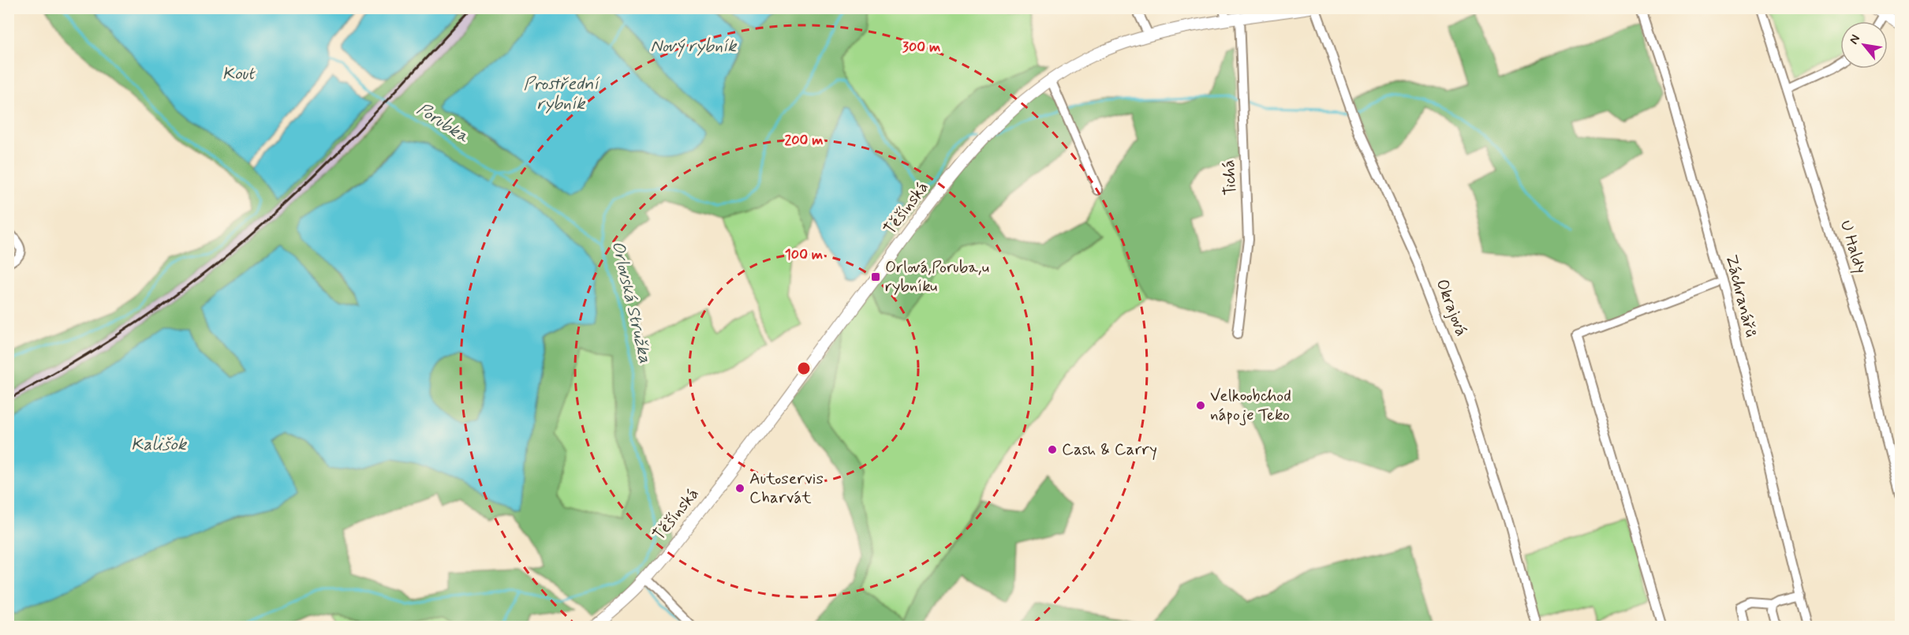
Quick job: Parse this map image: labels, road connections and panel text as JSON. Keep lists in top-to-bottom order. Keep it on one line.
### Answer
{"streets":{"main road":["Těšínská"],"street":["Tichá","U Haldy","Záchranářů","Okrajová"]},"crossings":[["Tichá","Těšínská"]],"water":["Nový rybník","Kout","Prostřední rybník","Porubka","Orlovská Stružka","Kališok"],"places":{"transit":["Orlová,Poruba,u rybníku"],"other":["Velkoobchod nápoje Teko","Cash & Carry","Autoservis Charvát"]},"north":"top left","rings":["300 m","200 m","100 m"]}
